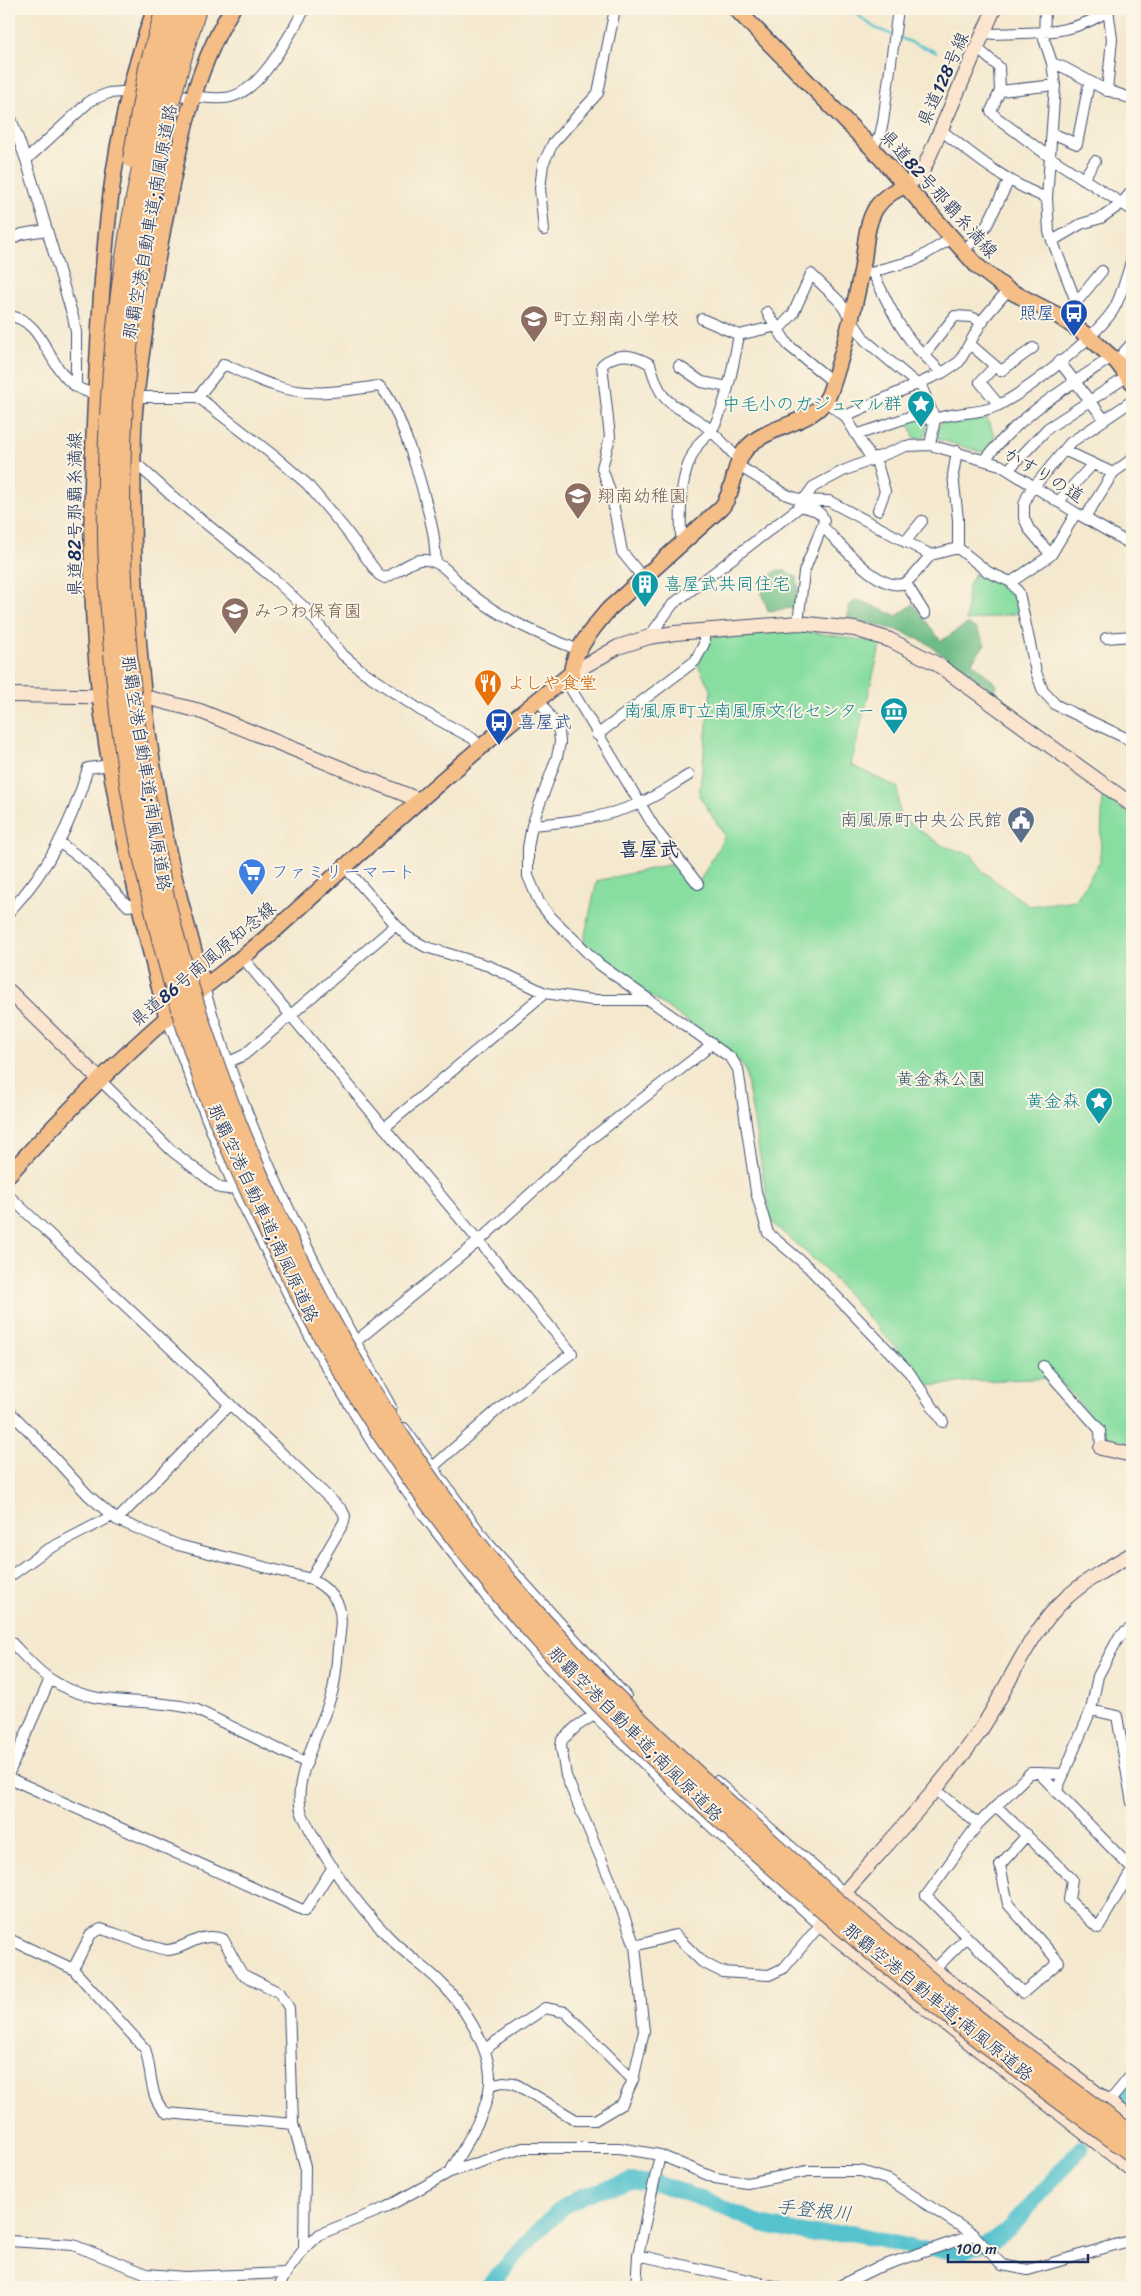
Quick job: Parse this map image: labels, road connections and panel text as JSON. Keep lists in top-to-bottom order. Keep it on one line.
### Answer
{"streets":{"highway":["那覇空港自動車道;南風原道路"],"main road":["県道82号那覇糸満線","県道86号南風原知念線"],"street":["県道128号線","かすりの道"]},"crossings":[["県道128号線","県道82号那覇糸満線"],["県道82号那覇糸満線","県道86号南風原知念線"]],"districts":["喜屋武"],"water":["手登根川"],"parks":["黄金森公園"],"places":{"bus stop":["照屋","喜屋武"],"school or university":["町立翔南小学校","翔南幼稚園","みつわ保育園"],"place":["中毛小のガジュマル群","黄金森"],"building":["喜屋武共同住宅"],"restaurant":["よしや食堂"],"museum":["南風原町立南風原文化センター"],"public building":["南風原町中央公民館"],"supermarket":["ファミリーマート"]},"scale_bar":"100 m"}
